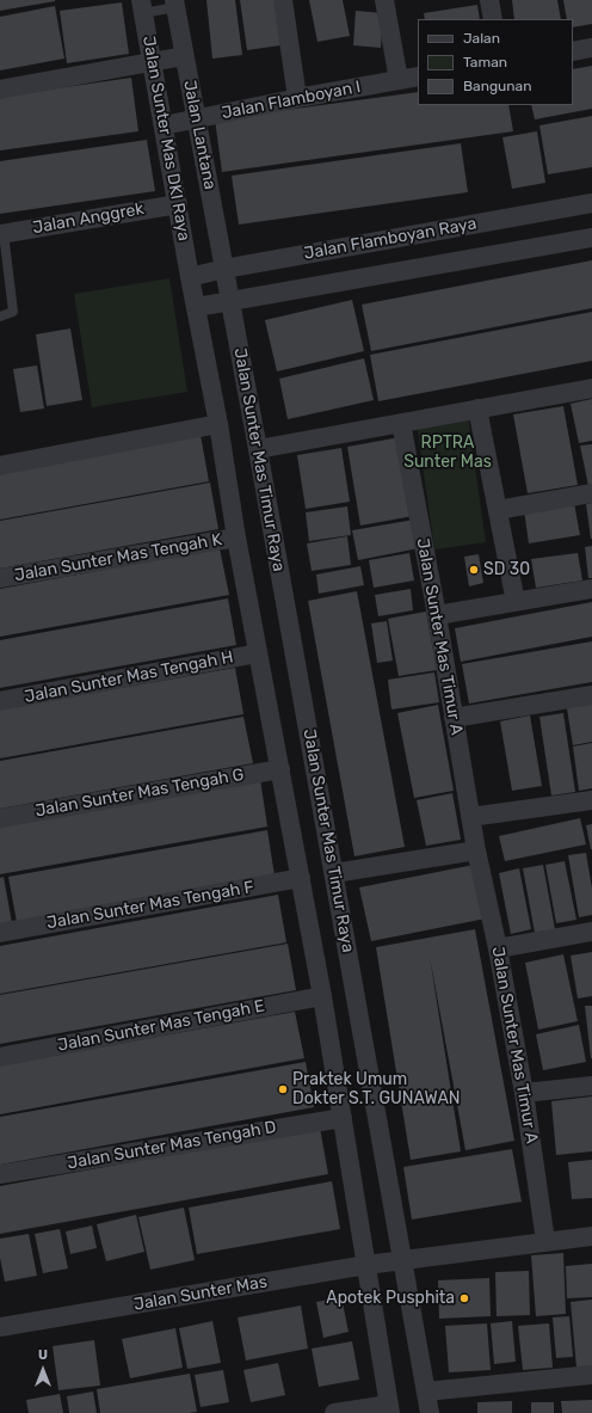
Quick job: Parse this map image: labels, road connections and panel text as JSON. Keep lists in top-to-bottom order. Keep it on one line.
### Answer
{"streets":{"street":["Jalan Flamboyan I","Jalan Lantana","Jalan Sunter Mas DKI Raya","Jalan Anggrek","Jalan Flamboyan Raya","Jalan Sunter Mas Timur Raya","Jalan Sunter Mas Tengah K","Jalan Sunter Mas Timur A","Jalan Sunter Mas Tengah H","Jalan Sunter Mas Tengah G","Jalan Sunter Mas Tengah F","Jalan Sunter Mas Tengah E","Jalan Sunter Mas Tengah D","Jalan Sunter Mas"]},"crossings":[["Jalan Flamboyan I","Jalan Lantana"],["Jalan Flamboyan I","Jalan Sunter Mas DKI Raya"],["Jalan Lantana","Jalan Flamboyan Raya"],["Jalan Lantana","Jalan Sunter Mas Timur Raya"],["Jalan Sunter Mas DKI Raya","Jalan Anggrek"],["Jalan Sunter Mas DKI Raya","Jalan Flamboyan Raya"],["Jalan Sunter Mas DKI Raya","Jalan Sunter Mas Timur Raya"],["Jalan Flamboyan Raya","Jalan Sunter Mas Timur Raya"],["Jalan Sunter Mas Timur Raya","Jalan Sunter Mas Tengah K"],["Jalan Sunter Mas Timur Raya","Jalan Sunter Mas Tengah H"],["Jalan Sunter Mas Timur Raya","Jalan Sunter Mas Tengah G"],["Jalan Sunter Mas Timur Raya","Jalan Sunter Mas Tengah F"],["Jalan Sunter Mas Timur Raya","Jalan Sunter Mas Tengah E"],["Jalan Sunter Mas Timur Raya","Jalan Sunter Mas Tengah D"],["Jalan Sunter Mas Timur Raya","Jalan Sunter Mas"],["Jalan Sunter Mas Timur A","Jalan Sunter Mas"]],"parks":["RPTRA Sunter Mas"],"places":["SD 30","Praktek Umum Dokter S.T. GUNAWAN","Apotek Pusphita"],"legend":["Jalan","Taman","Bangunan"],"north":"top"}
